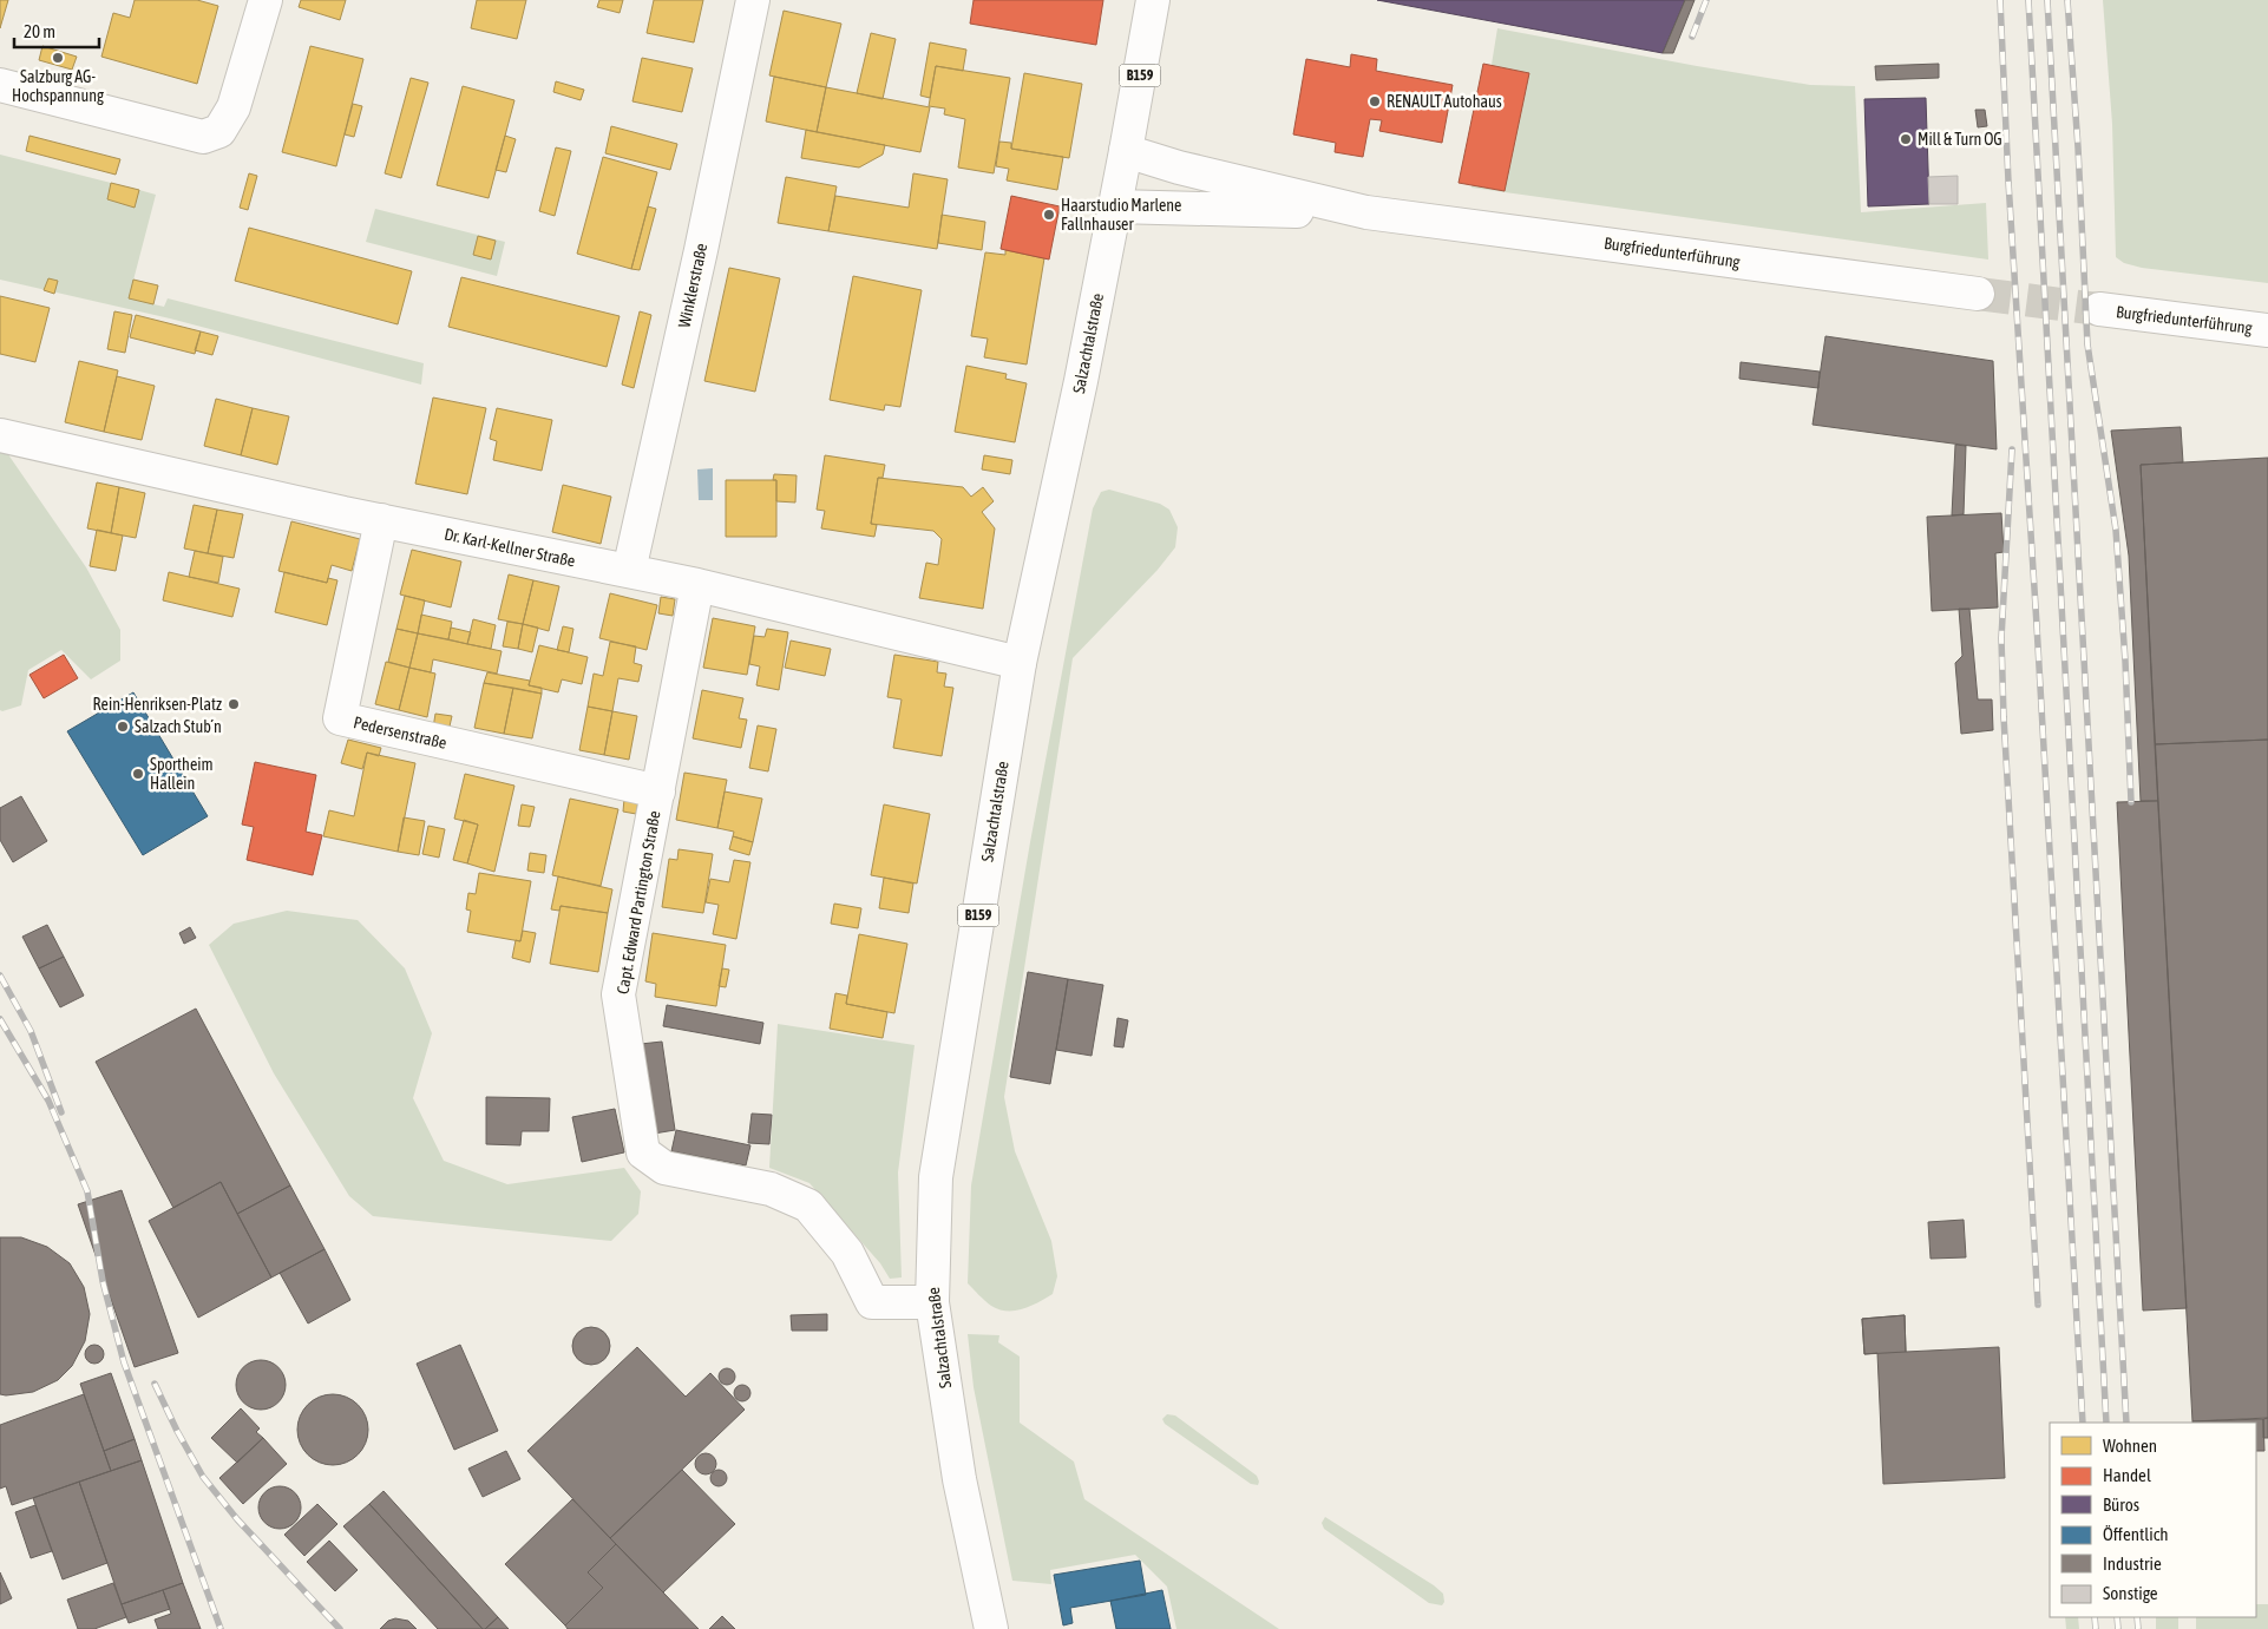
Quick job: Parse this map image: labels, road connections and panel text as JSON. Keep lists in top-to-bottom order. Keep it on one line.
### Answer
{"streets":{"street":["B159","Burgfriedunterführung","Winklerstraße","Salzachtalstraße","Dr. Karl-Kellner Straße","Pedersenstraße","Capt. Edward Partington Straße"]},"crossings":[["Burgfriedunterführung","Salzachtalstraße"],["Winklerstraße","Dr. Karl-Kellner Straße"],["Salzachtalstraße","Dr. Karl-Kellner Straße"],["Salzachtalstraße","Capt. Edward Partington Straße"],["Dr. Karl-Kellner Straße","Pedersenstraße"],["Dr. Karl-Kellner Straße","Capt. Edward Partington Straße"],["Pedersenstraße","Capt. Edward Partington Straße"]],"places":["Salzburg AG- Hochspannung","RENAULT Autohaus","Mill & Turn OG","Haarstudio Marlene Fallnhauser","Rein-Henriksen-Platz","Salzach Stub´n","Sportheim Hallein"],"legend":["Wohnen","Handel","Büros","Öffentlich","Industrie","Sonstige"],"scale_bar":"20 m"}
